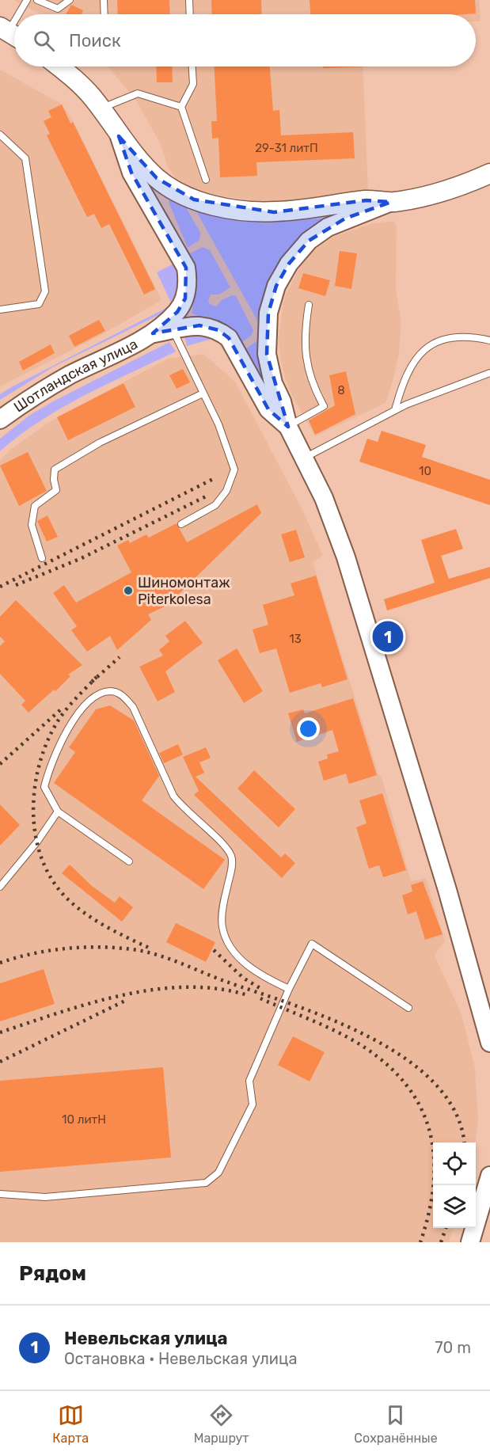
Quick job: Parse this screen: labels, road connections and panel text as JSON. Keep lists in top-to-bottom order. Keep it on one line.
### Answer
{"streets":{"street":["Шотландская улица"]},"places":["Шиномонтаж Piterkolesa"],"house_numbers":["29-31 литП","8","10","13","10 литН"],"page":{"search":"Поиск","pins":"1","heading":"Рядом","list":[{"mark":"1","name":"Невельская улица","note":"Остановка · Невельская улица","value":"70 m"}],"nav":["Карта","Маршрут","Сохранённые"]}}
